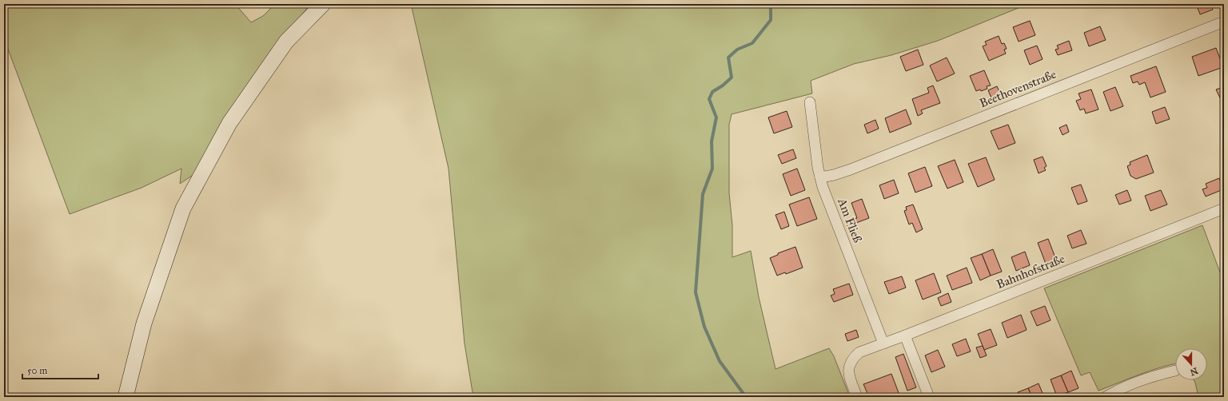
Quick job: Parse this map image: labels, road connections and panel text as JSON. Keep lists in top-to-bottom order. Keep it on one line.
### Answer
{"streets":{"street":["Beethovenstraße","Am Fließ","Bahnhofstraße"]},"crossings":[["Beethovenstraße","Am Fließ"],["Am Fließ","Bahnhofstraße"]],"scale_bar":"50 m","north":"bottom"}
